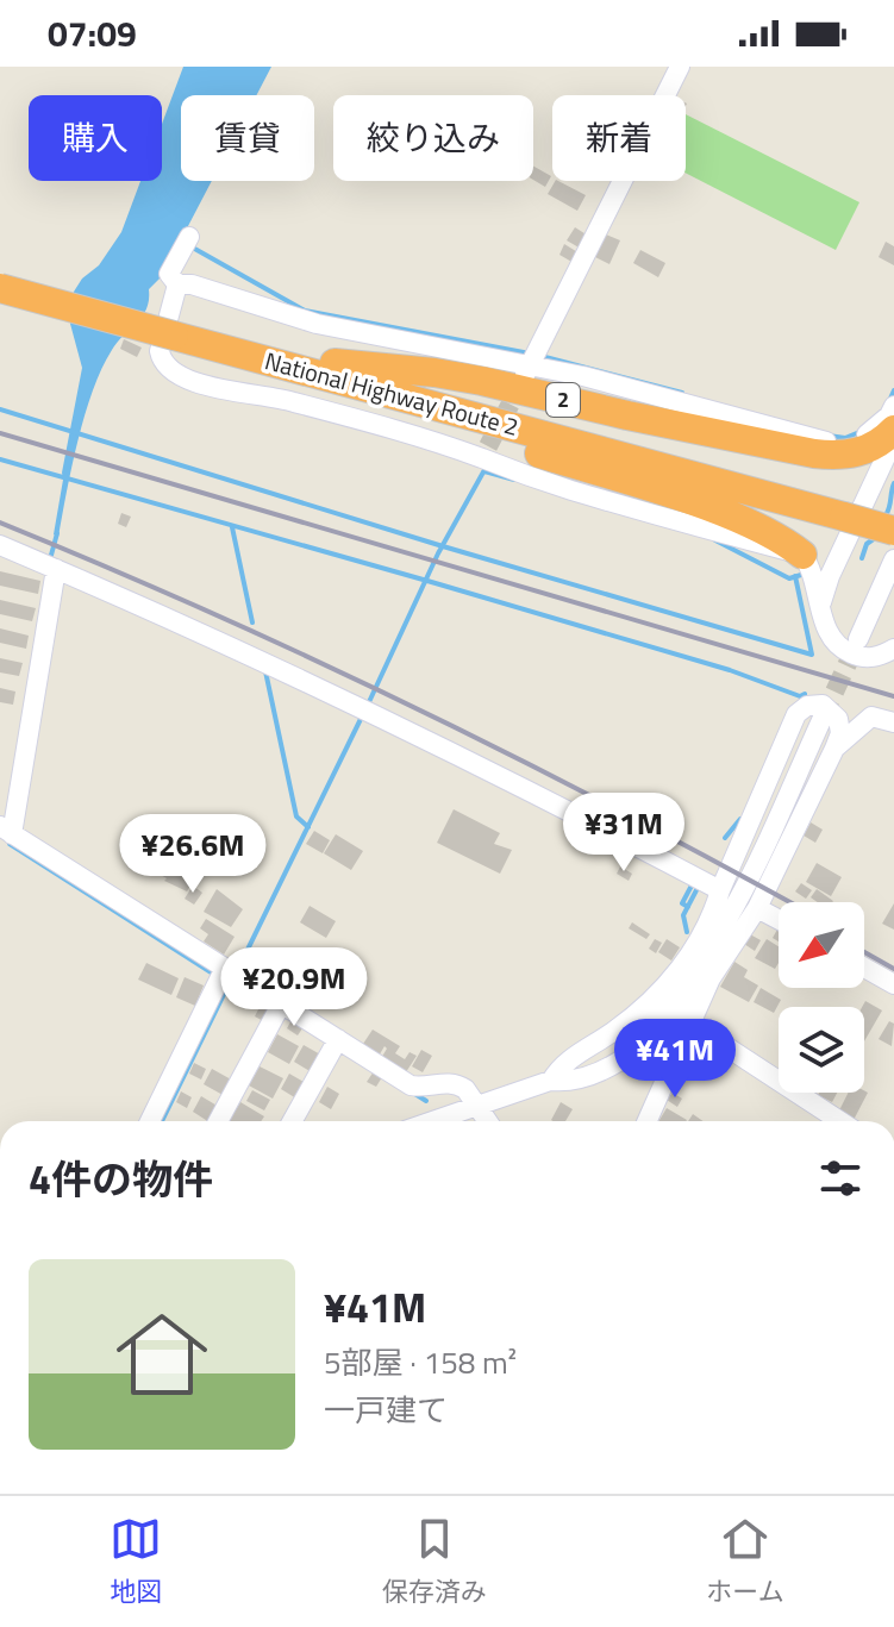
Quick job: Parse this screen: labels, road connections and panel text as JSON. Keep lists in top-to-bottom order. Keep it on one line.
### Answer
{"streets":{"highway":["National Highway Route 2","2"]},"crossings":[["National Highway Route 2","2"]],"north":"bottom left","page":{"status":"07:09","chip":["購入","賃貸","絞り込み","新着"],"price":["¥31M","¥26.6M","¥20.9M","¥41M"],"heading":"4件の物件","list":[{"name":"¥41M","note":"5部屋 · 158 m² · 一戸建て"}],"tabs":["地図","保存済み","ホーム"]}}
